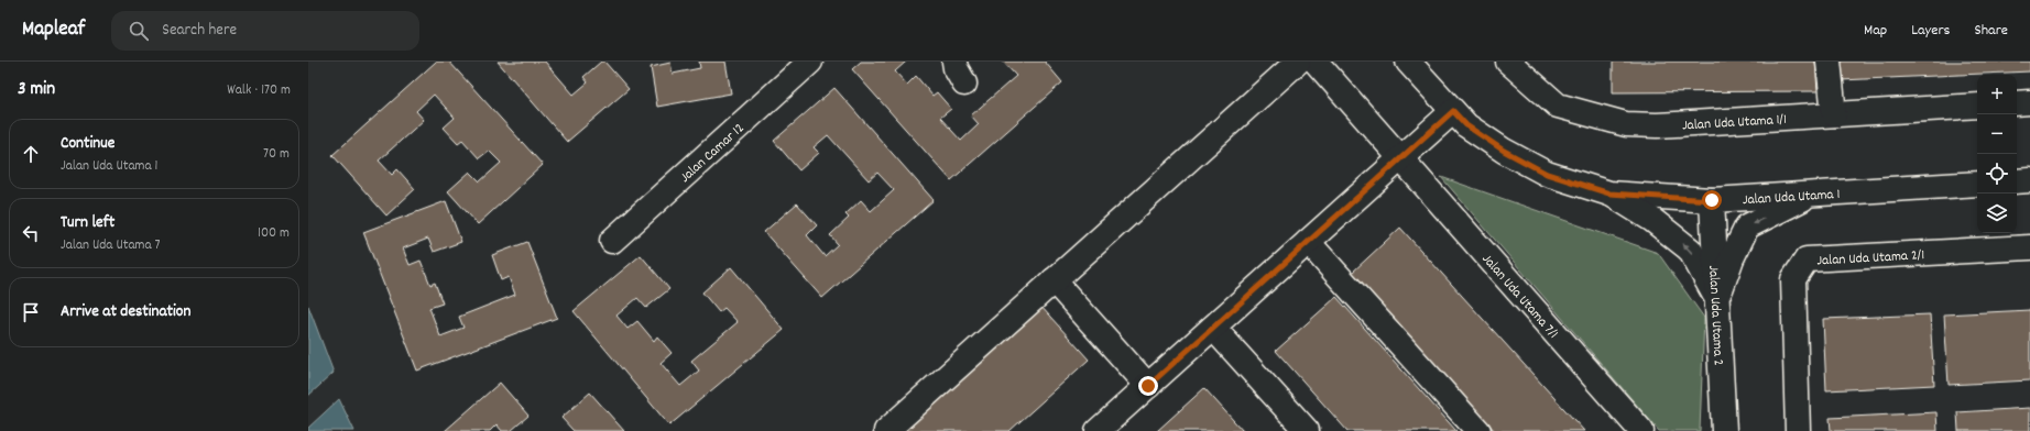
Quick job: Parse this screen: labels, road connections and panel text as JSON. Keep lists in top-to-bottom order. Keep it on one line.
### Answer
{"streets":{"street":["Jalan Uda Utama 1/1","Jalan Camar 12","Jalan Uda Utama 1","Jalan Uda Utama 2/1","Jalan Uda Utama 7/1","Jalan Uda Utama 2"]},"crossings":[["Jalan Uda Utama 1","Jalan Uda Utama 2"]],"page":{"header":"Mapleaf","search":"Search here","nav":["Map","Layers","Share"],"heading":["3 min","Walk · 170 m"],"map_buttons":["+","−"],"list":[["Continue","Jalan Uda Utama 1","70 m"],["Turn left","Jalan Uda Utama 7","100 m"],"Arrive at destination"]}}
